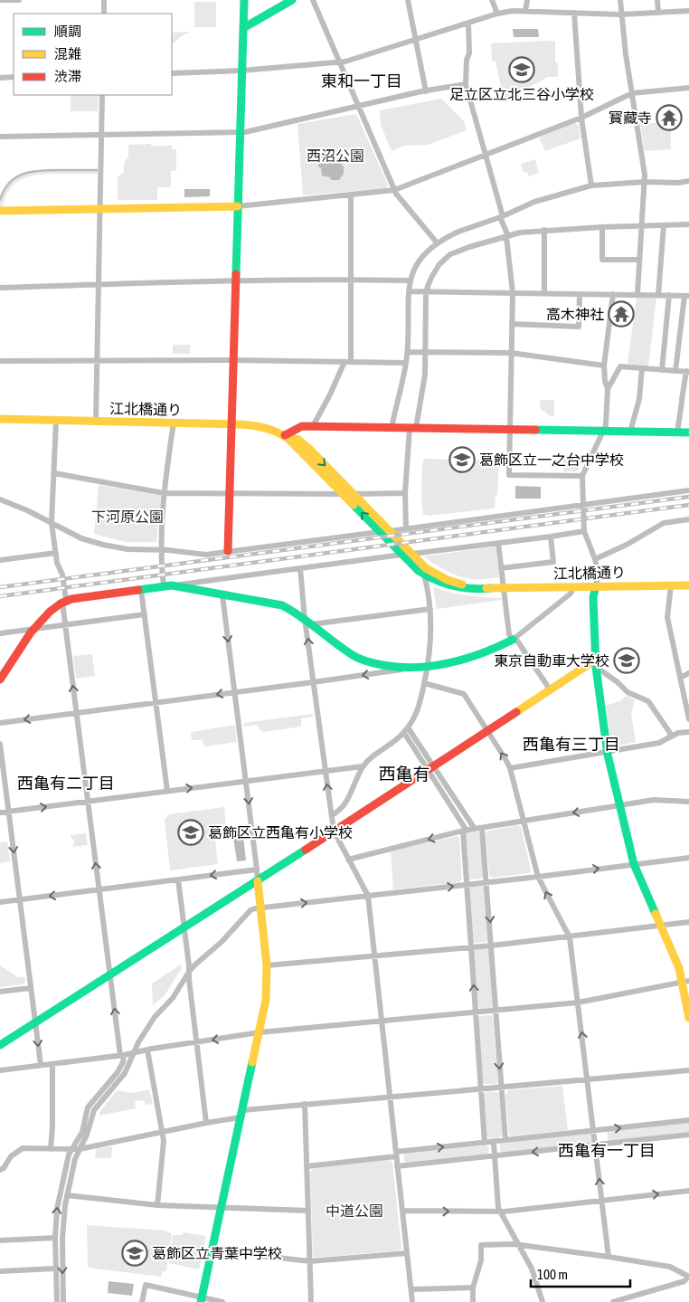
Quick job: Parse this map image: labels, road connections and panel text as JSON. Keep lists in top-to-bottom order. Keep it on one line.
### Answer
{"streets":{"street":["江北橋通り"]},"districts":["東和一丁目","西亀有三丁目","西亀有","西亀有二丁目","西亀有一丁目"],"parks":["西沼公園","下河原公園","中道公園"],"places":{"school or university":["足立区立北三谷小学校","葛飾区立一之台中学校","東京自動車大学校","葛飾区立西亀有小学校","葛飾区立青葉中学校"],"temple":["寳藏寺","高木神社"]},"legend":["順調","混雑","渋滞"],"scale_bar":"100 m"}
